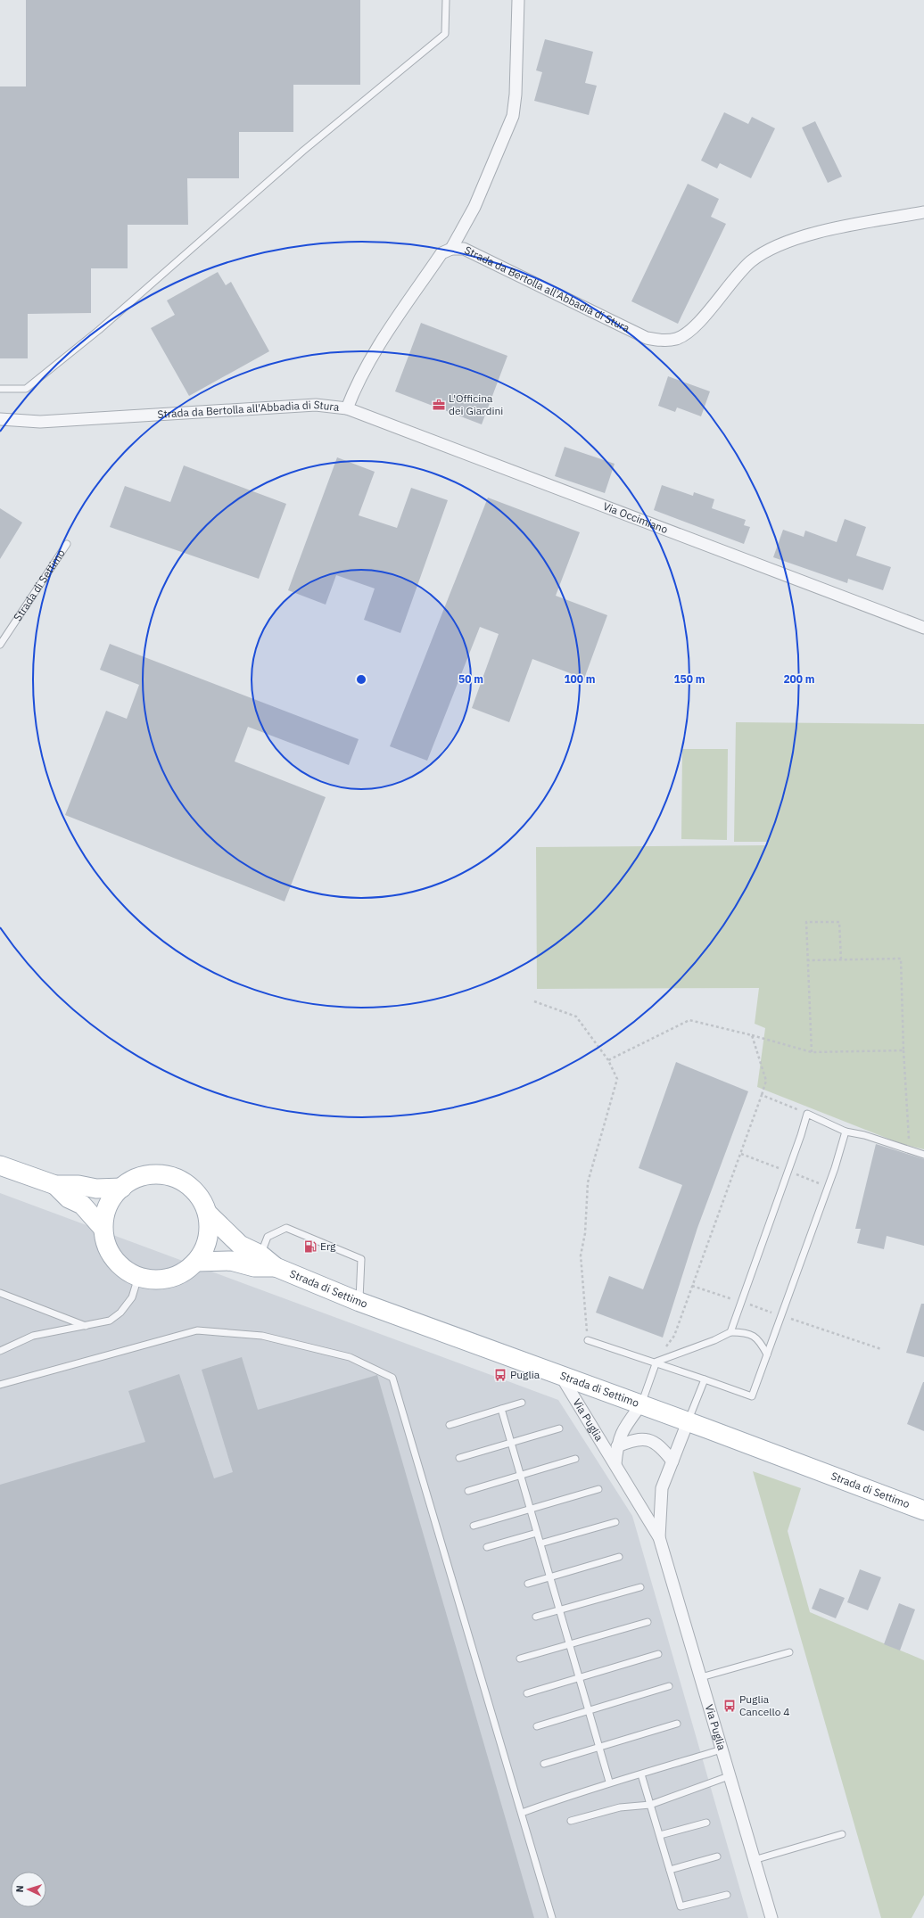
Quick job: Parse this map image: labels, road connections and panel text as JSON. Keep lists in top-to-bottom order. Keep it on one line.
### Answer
{"streets":{"main road":["Strada di Settimo"],"street":["Strada da Bertolla all'Abbadia di Stura","Via Occimiano","Via Puglia"]},"crossings":[["Strada da Bertolla all'Abbadia di Stura","Via Occimiano"],["Strada di Settimo","Via Puglia"]],"places":{"office":["L'Officina dei Giardini"],"fuel station":["Erg"],"bus stop":["Puglia","Puglia Cancello 4"]},"north":"left","rings":["50 m","100 m","150 m","200 m"]}
